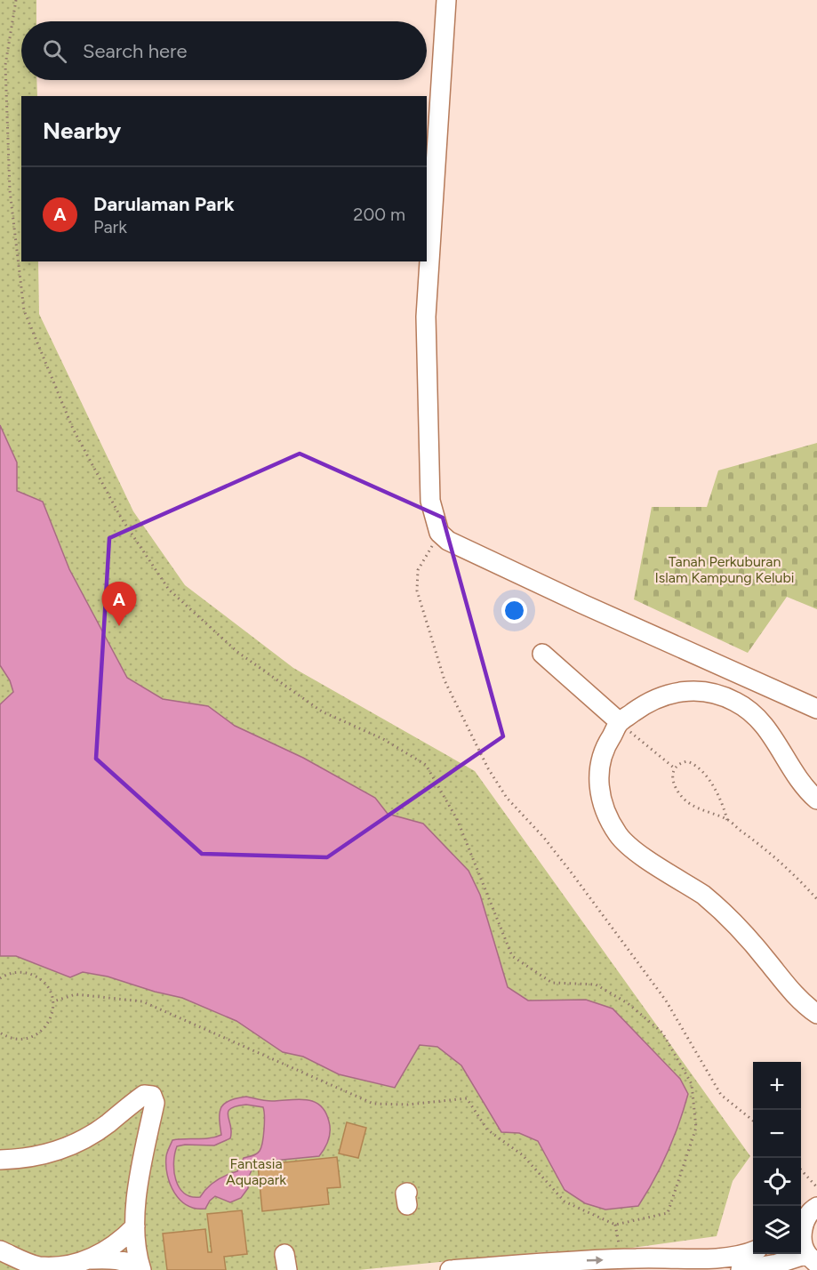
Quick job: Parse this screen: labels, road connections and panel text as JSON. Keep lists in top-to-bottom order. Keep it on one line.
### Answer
{"parks":["Tanah Perkuburan Islam Kampung Kelubi","Fantasia Aquapark"],"page":{"search":"Search here","heading":"Nearby","list":[{"mark":"A","name":"Darulaman Park","note":"Park","value":"200 m"}],"pins":"A","map_buttons":["+","−"]}}
